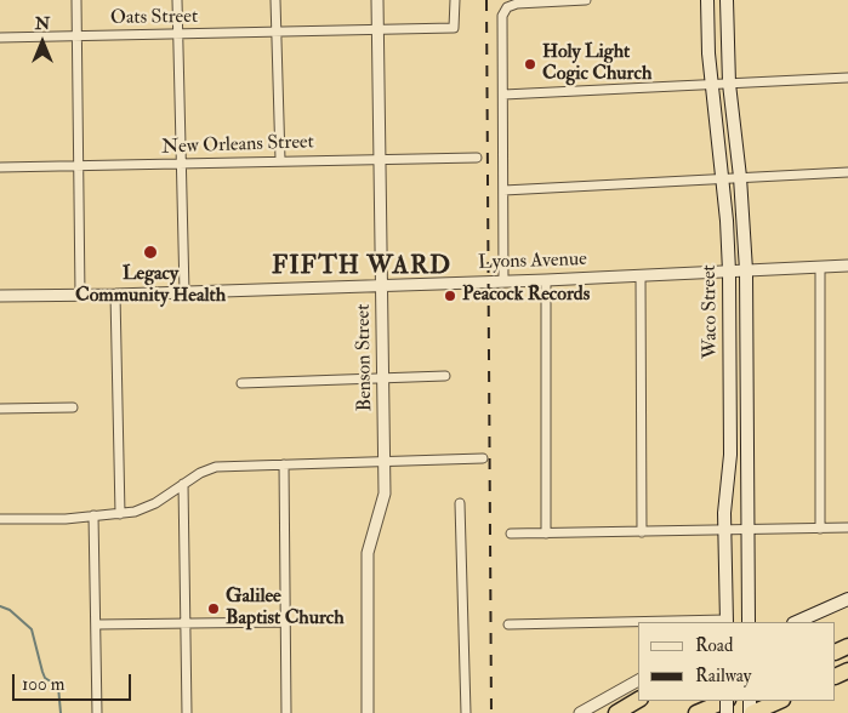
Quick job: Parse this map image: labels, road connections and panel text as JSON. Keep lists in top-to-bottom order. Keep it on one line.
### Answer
{"streets":{"main road":["Waco Street"],"street":["Oats Street","New Orleans Street","Lyons Avenue","Benson Street"]},"crossings":[["Oats Street","Benson Street"],["New Orleans Street","Benson Street"],["Lyons Avenue","Waco Street"],["Lyons Avenue","Benson Street"]],"districts":["FIFTH WARD"],"places":["Holy Light Cogic Church","Legacy Community Health","Peacock Records","Galilee Baptist Church"],"legend":["Road","Railway"],"scale_bar":"100 m","north":"top"}
